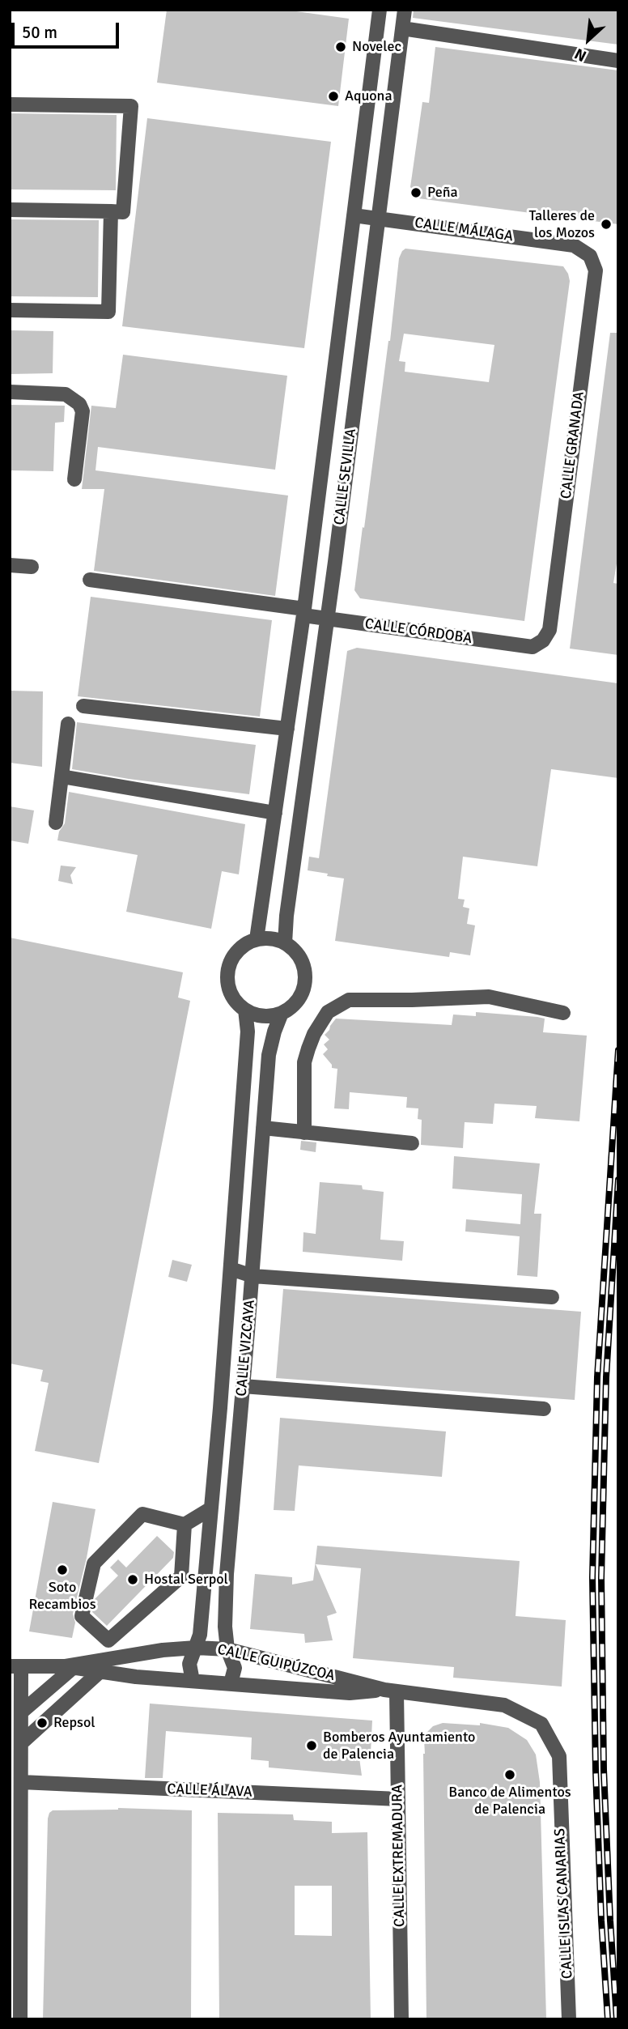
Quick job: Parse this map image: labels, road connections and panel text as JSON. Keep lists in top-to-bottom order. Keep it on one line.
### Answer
{"streets":{"street":["CALLE MÁLAGA","CALLE GRANADA","CALLE SEVILLA","CALLE CÓRDOBA","CALLE VIZCAYA","CALLE GUIPÚZCOA","CALLE ÁLAVA","CALLE EXTREMADURA","CALLE ISLAS CANARIAS"]},"crossings":[["CALLE MÁLAGA","CALLE GRANADA"],["CALLE MÁLAGA","CALLE SEVILLA"],["CALLE GRANADA","CALLE CÓRDOBA"],["CALLE SEVILLA","CALLE CÓRDOBA"],["CALLE SEVILLA","CALLE VIZCAYA"],["CALLE VIZCAYA","CALLE GUIPÚZCOA"],["CALLE GUIPÚZCOA","CALLE EXTREMADURA"],["CALLE GUIPÚZCOA","CALLE ISLAS CANARIAS"],["CALLE ÁLAVA","CALLE EXTREMADURA"]],"places":["Novelec","Aquona","Peña","Talleres de los Mozos","Soto Recambios","Hostal Serpol","Repsol","Bomberos Ayuntamiento de Palencia","Banco de Alimentos de Palencia"],"scale_bar":"50 m","north":"bottom left"}
